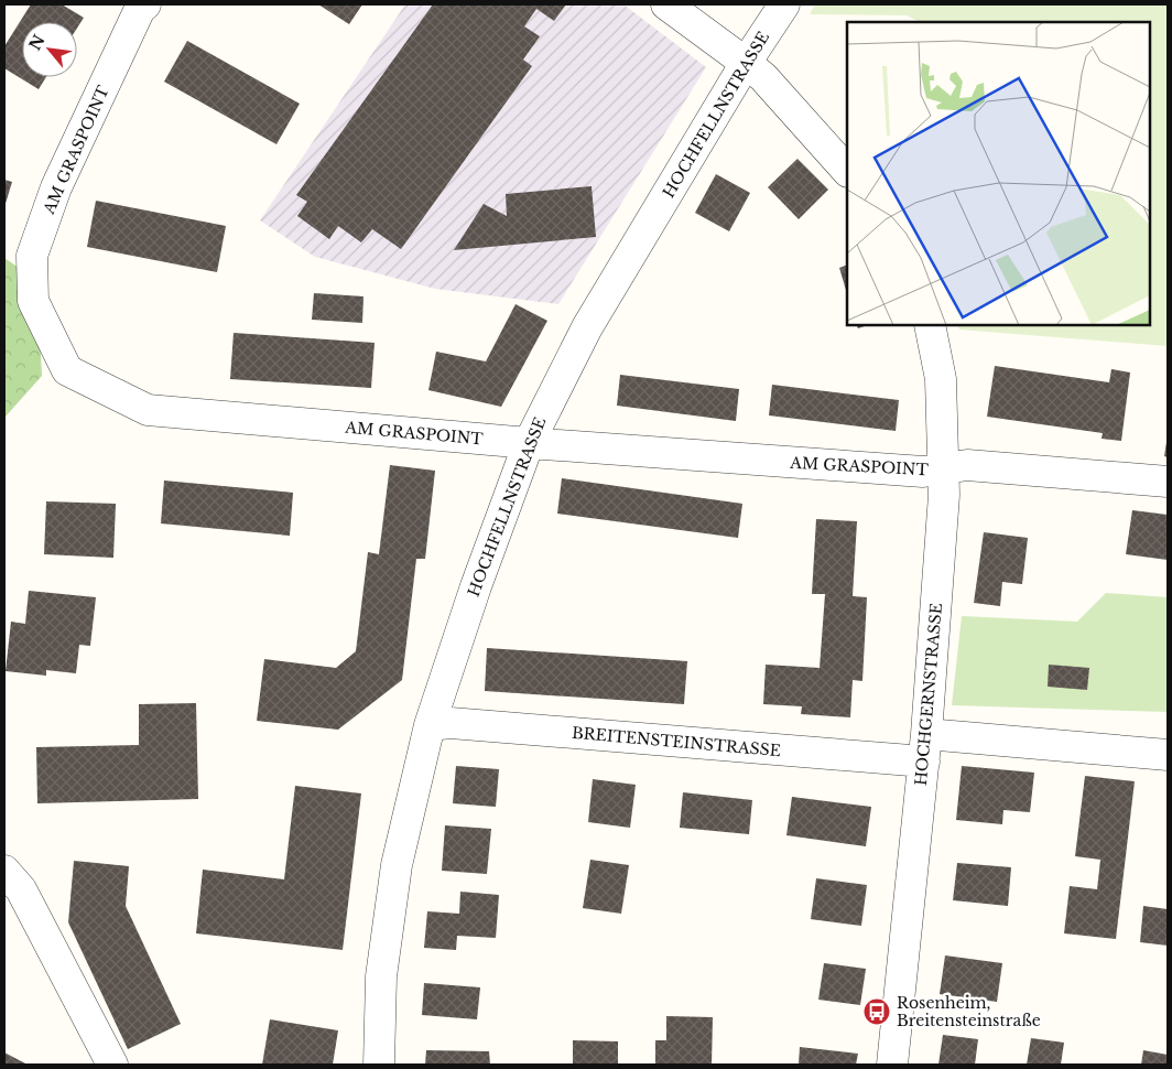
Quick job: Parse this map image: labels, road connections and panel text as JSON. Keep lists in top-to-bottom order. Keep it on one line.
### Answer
{"streets":{"street":["HOCHFELLNSTRASSE","AM GRASPOINT","HOCHGERNSTRASSE","BREITENSTEINSTRASSE"]},"crossings":[["HOCHFELLNSTRASSE","AM GRASPOINT"],["HOCHFELLNSTRASSE","BREITENSTEINSTRASSE"],["AM GRASPOINT","HOCHGERNSTRASSE"],["HOCHGERNSTRASSE","BREITENSTEINSTRASSE"]],"places":{"bus stop":["Rosenheim, Breitensteinstraße"]},"north":"top left"}
